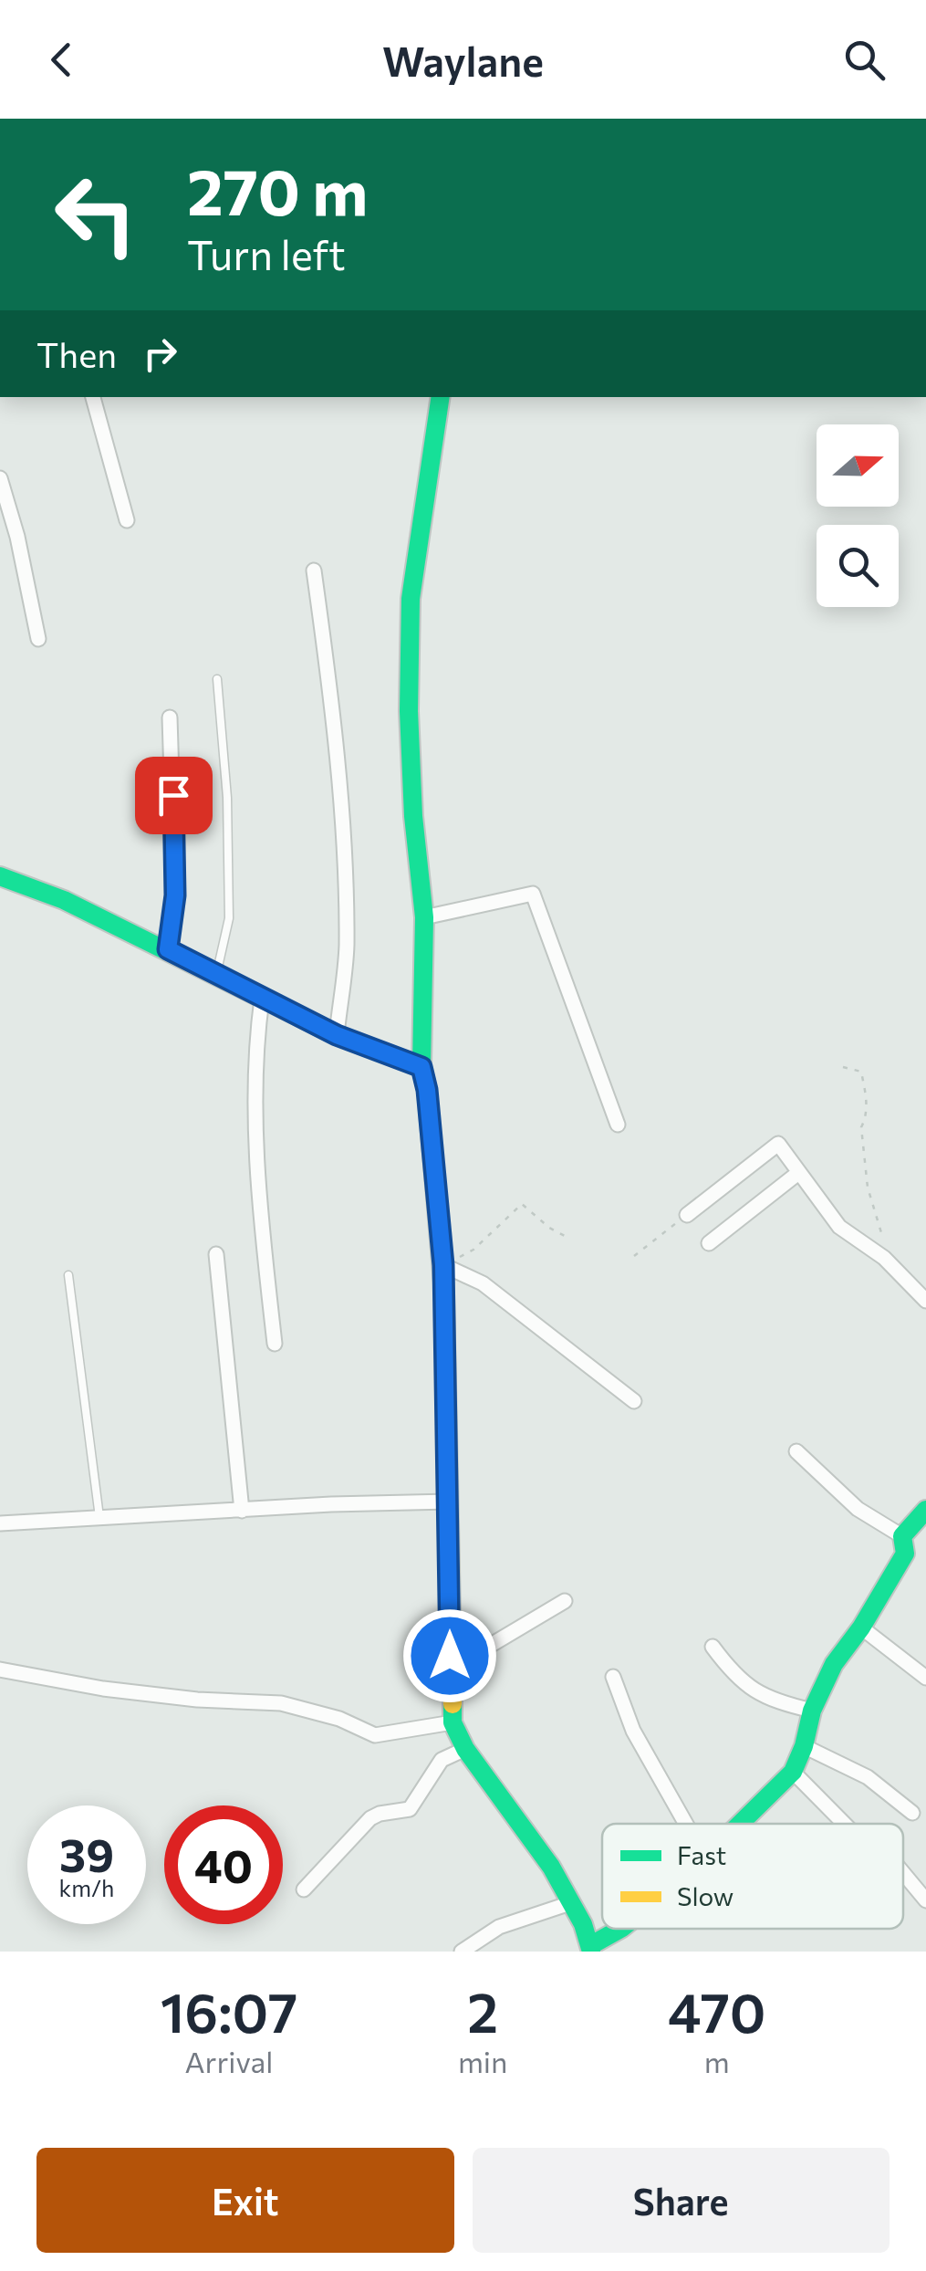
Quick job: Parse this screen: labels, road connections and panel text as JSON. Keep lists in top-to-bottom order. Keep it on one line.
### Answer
{"legend":["Fast","Slow"],"north":"right","page":{"header":"Waylane","turn":["270 m","Turn left"],"then":"Then","speed":"39 km/h","limit":"40","eta":["16:07","Arrival","2","min","470","m"],"buttons":["Exit","Share"]}}
